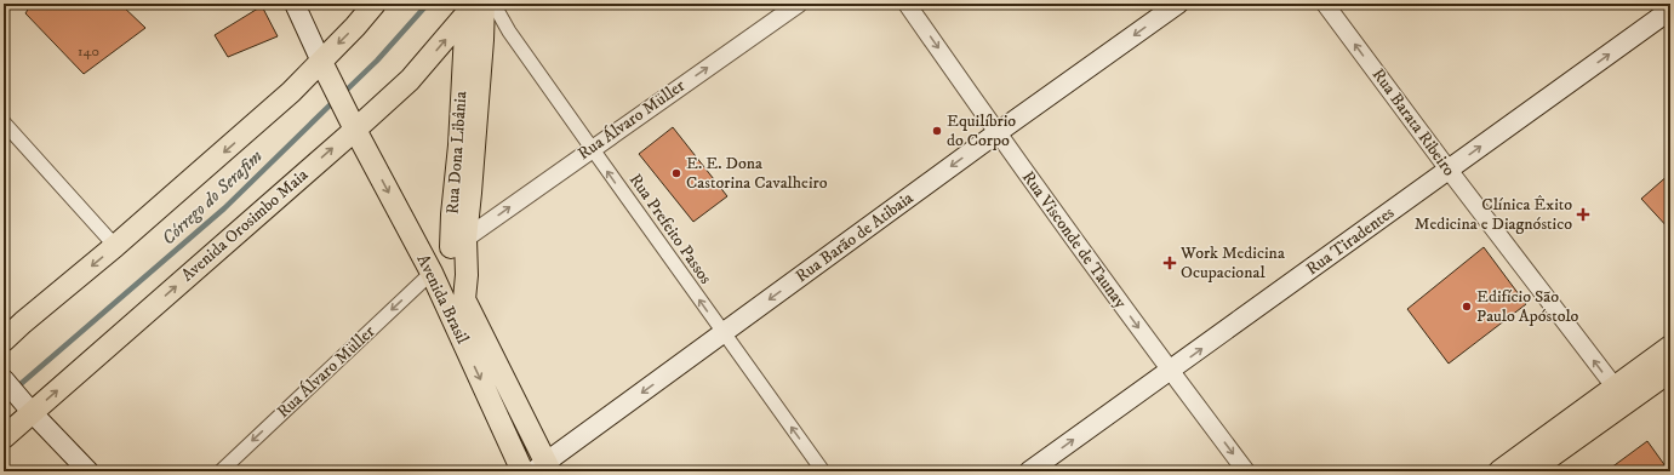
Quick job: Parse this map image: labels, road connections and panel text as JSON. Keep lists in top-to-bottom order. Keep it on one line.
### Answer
{"streets":{"main road":["Rua Dona Libânia","Avenida Orosimbo Maia","Rua Barão de Atibaia","Rua Tiradentes","Avenida Brasil"],"street":["Rua Álvaro Müller","Rua Barata Ribeiro","Rua Prefeito Passos","Rua Visconde de Taunay"]},"crossings":[["Rua Álvaro Müller","Rua Dona Libânia"],["Rua Álvaro Müller","Rua Prefeito Passos"],["Rua Álvaro Müller","Avenida Brasil"],["Rua Barata Ribeiro","Rua Tiradentes"],["Rua Dona Libânia","Avenida Orosimbo Maia"],["Rua Dona Libânia","Avenida Brasil"],["Avenida Orosimbo Maia","Avenida Brasil"],["Rua Prefeito Passos","Rua Barão de Atibaia"],["Rua Barão de Atibaia","Rua Visconde de Taunay"],["Rua Barão de Atibaia","Avenida Brasil"],["Rua Visconde de Taunay","Rua Tiradentes"]],"one_way":["Rua Barata Ribeiro","Rua Prefeito Passos","Rua Barão de Atibaia","Rua Visconde de Taunay","Rua Tiradentes"],"water":["Córrego do Serafim"],"places":{"other":["Equilíbrio do Corpo","E. E. Dona Castorina Cavalheiro","Edifício São Paulo Apóstolo"],"health":["Clínica Êxito Medicina e Diagnóstico","Work Medicina Ocupacional"]},"house_numbers":["140"]}
